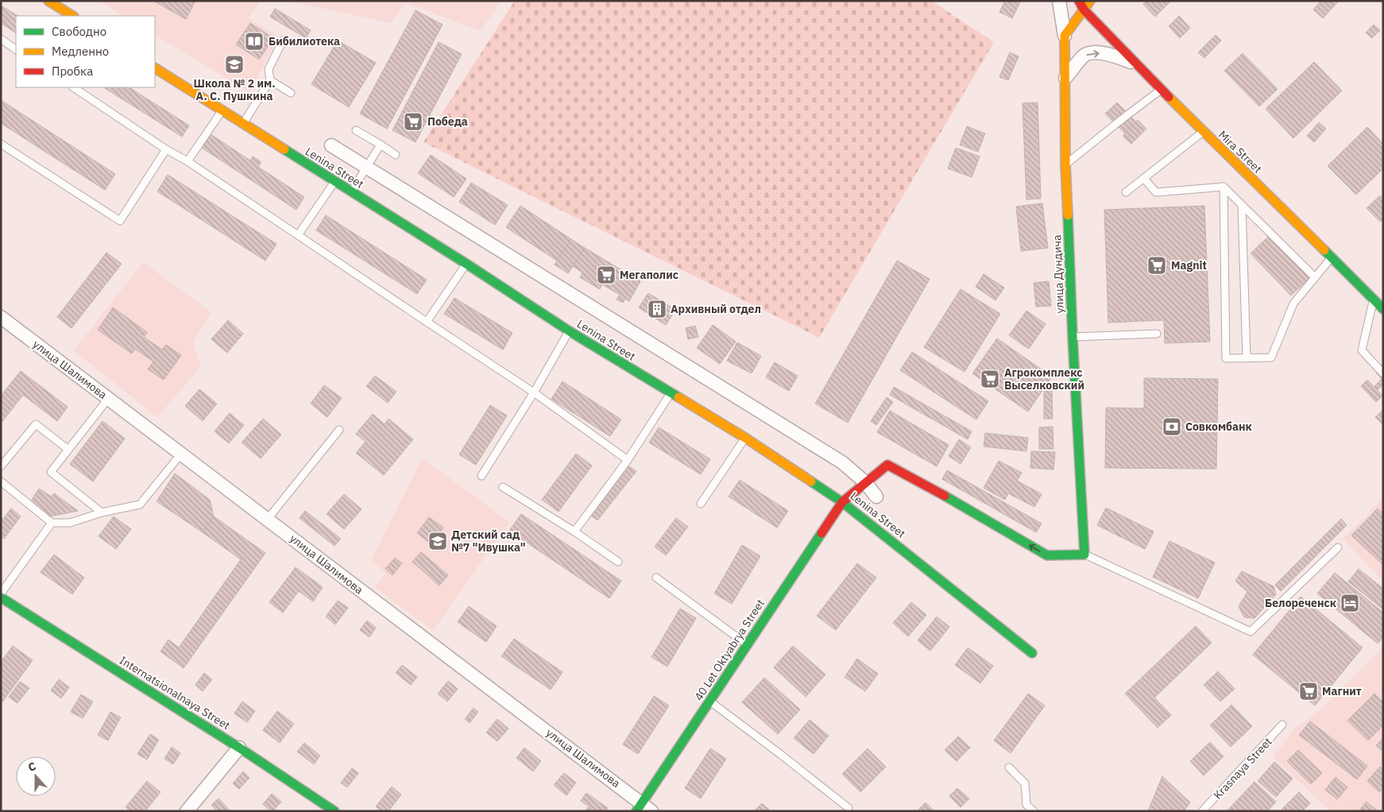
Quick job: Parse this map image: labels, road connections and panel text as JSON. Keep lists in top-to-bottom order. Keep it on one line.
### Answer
{"streets":{"street":["Mira Street","Lenina Street","улица Дундича","улица Шалимова","40 Let Oktyabrya Street","Internatsionalnaya Street"],"lane":["Krasnaya Street"]},"crossings":[["Lenina Street","40 Let Oktyabrya Street"],["улица Дундича","40 Let Oktyabrya Street"],["улица Шалимова","40 Let Oktyabrya Street"]],"one_way":["40 Let Oktyabrya Street"],"places":{"library":["Бибилиотека"],"school or university":["Школа № 2 им. А. С. Пушкина","Детский сад №7 \"Ивушка\""],"supermarket":["Победа","Magnit","Мегаполис","Агрокомплекс Выселковский","Магнит"],"building":["Архивный отдел"],"bank":["Совкомбанк"],"hotel":["Белореченск"]},"legend":["Свободно","Медленно","Пробка"],"north":"top"}
